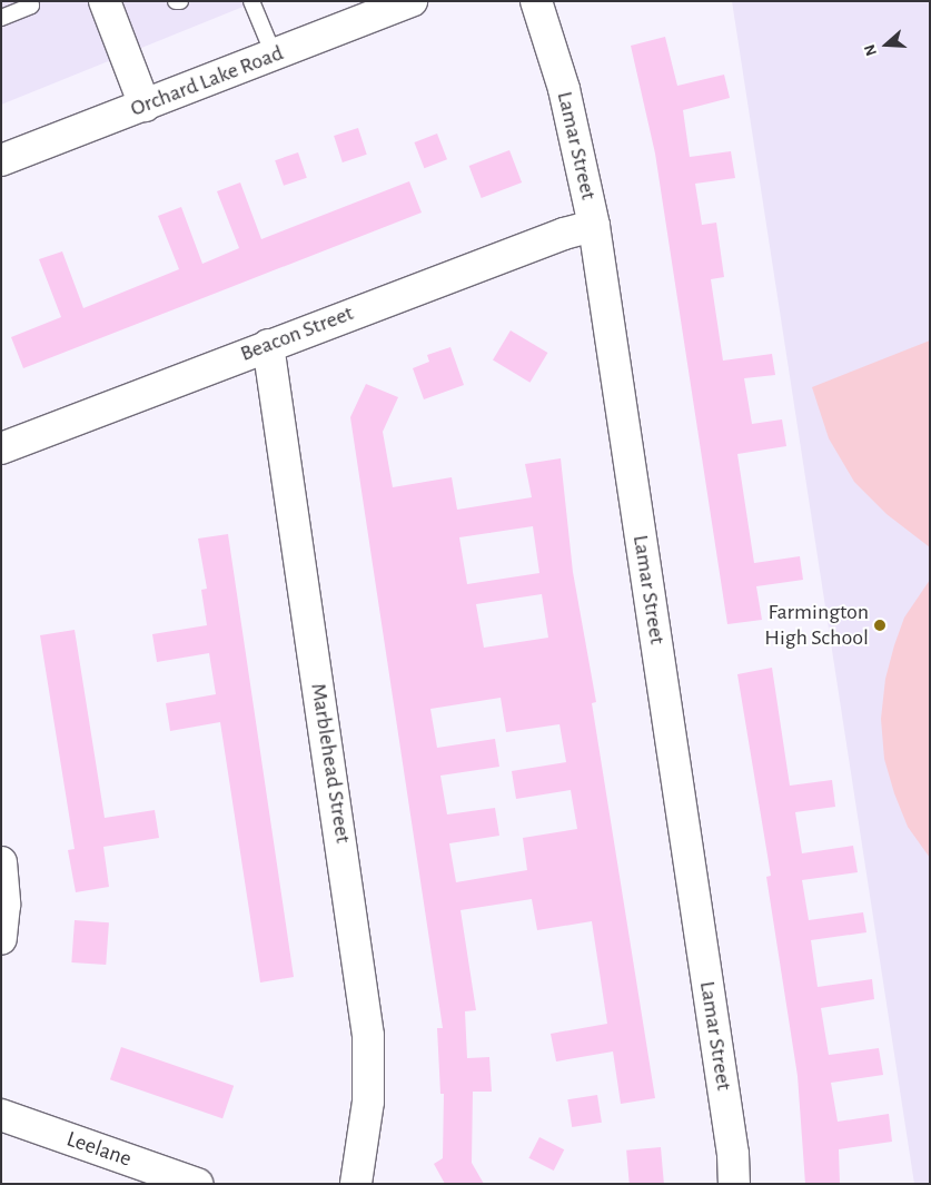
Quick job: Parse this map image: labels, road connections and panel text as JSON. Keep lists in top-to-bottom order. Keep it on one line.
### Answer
{"streets":{"street":["Orchard Lake Road","Lamar Street","Beacon Street","Marblehead Street","Leelane"]},"crossings":[["Lamar Street","Beacon Street"],["Beacon Street","Marblehead Street"]],"places":["Farmington High School"],"north":"left"}
